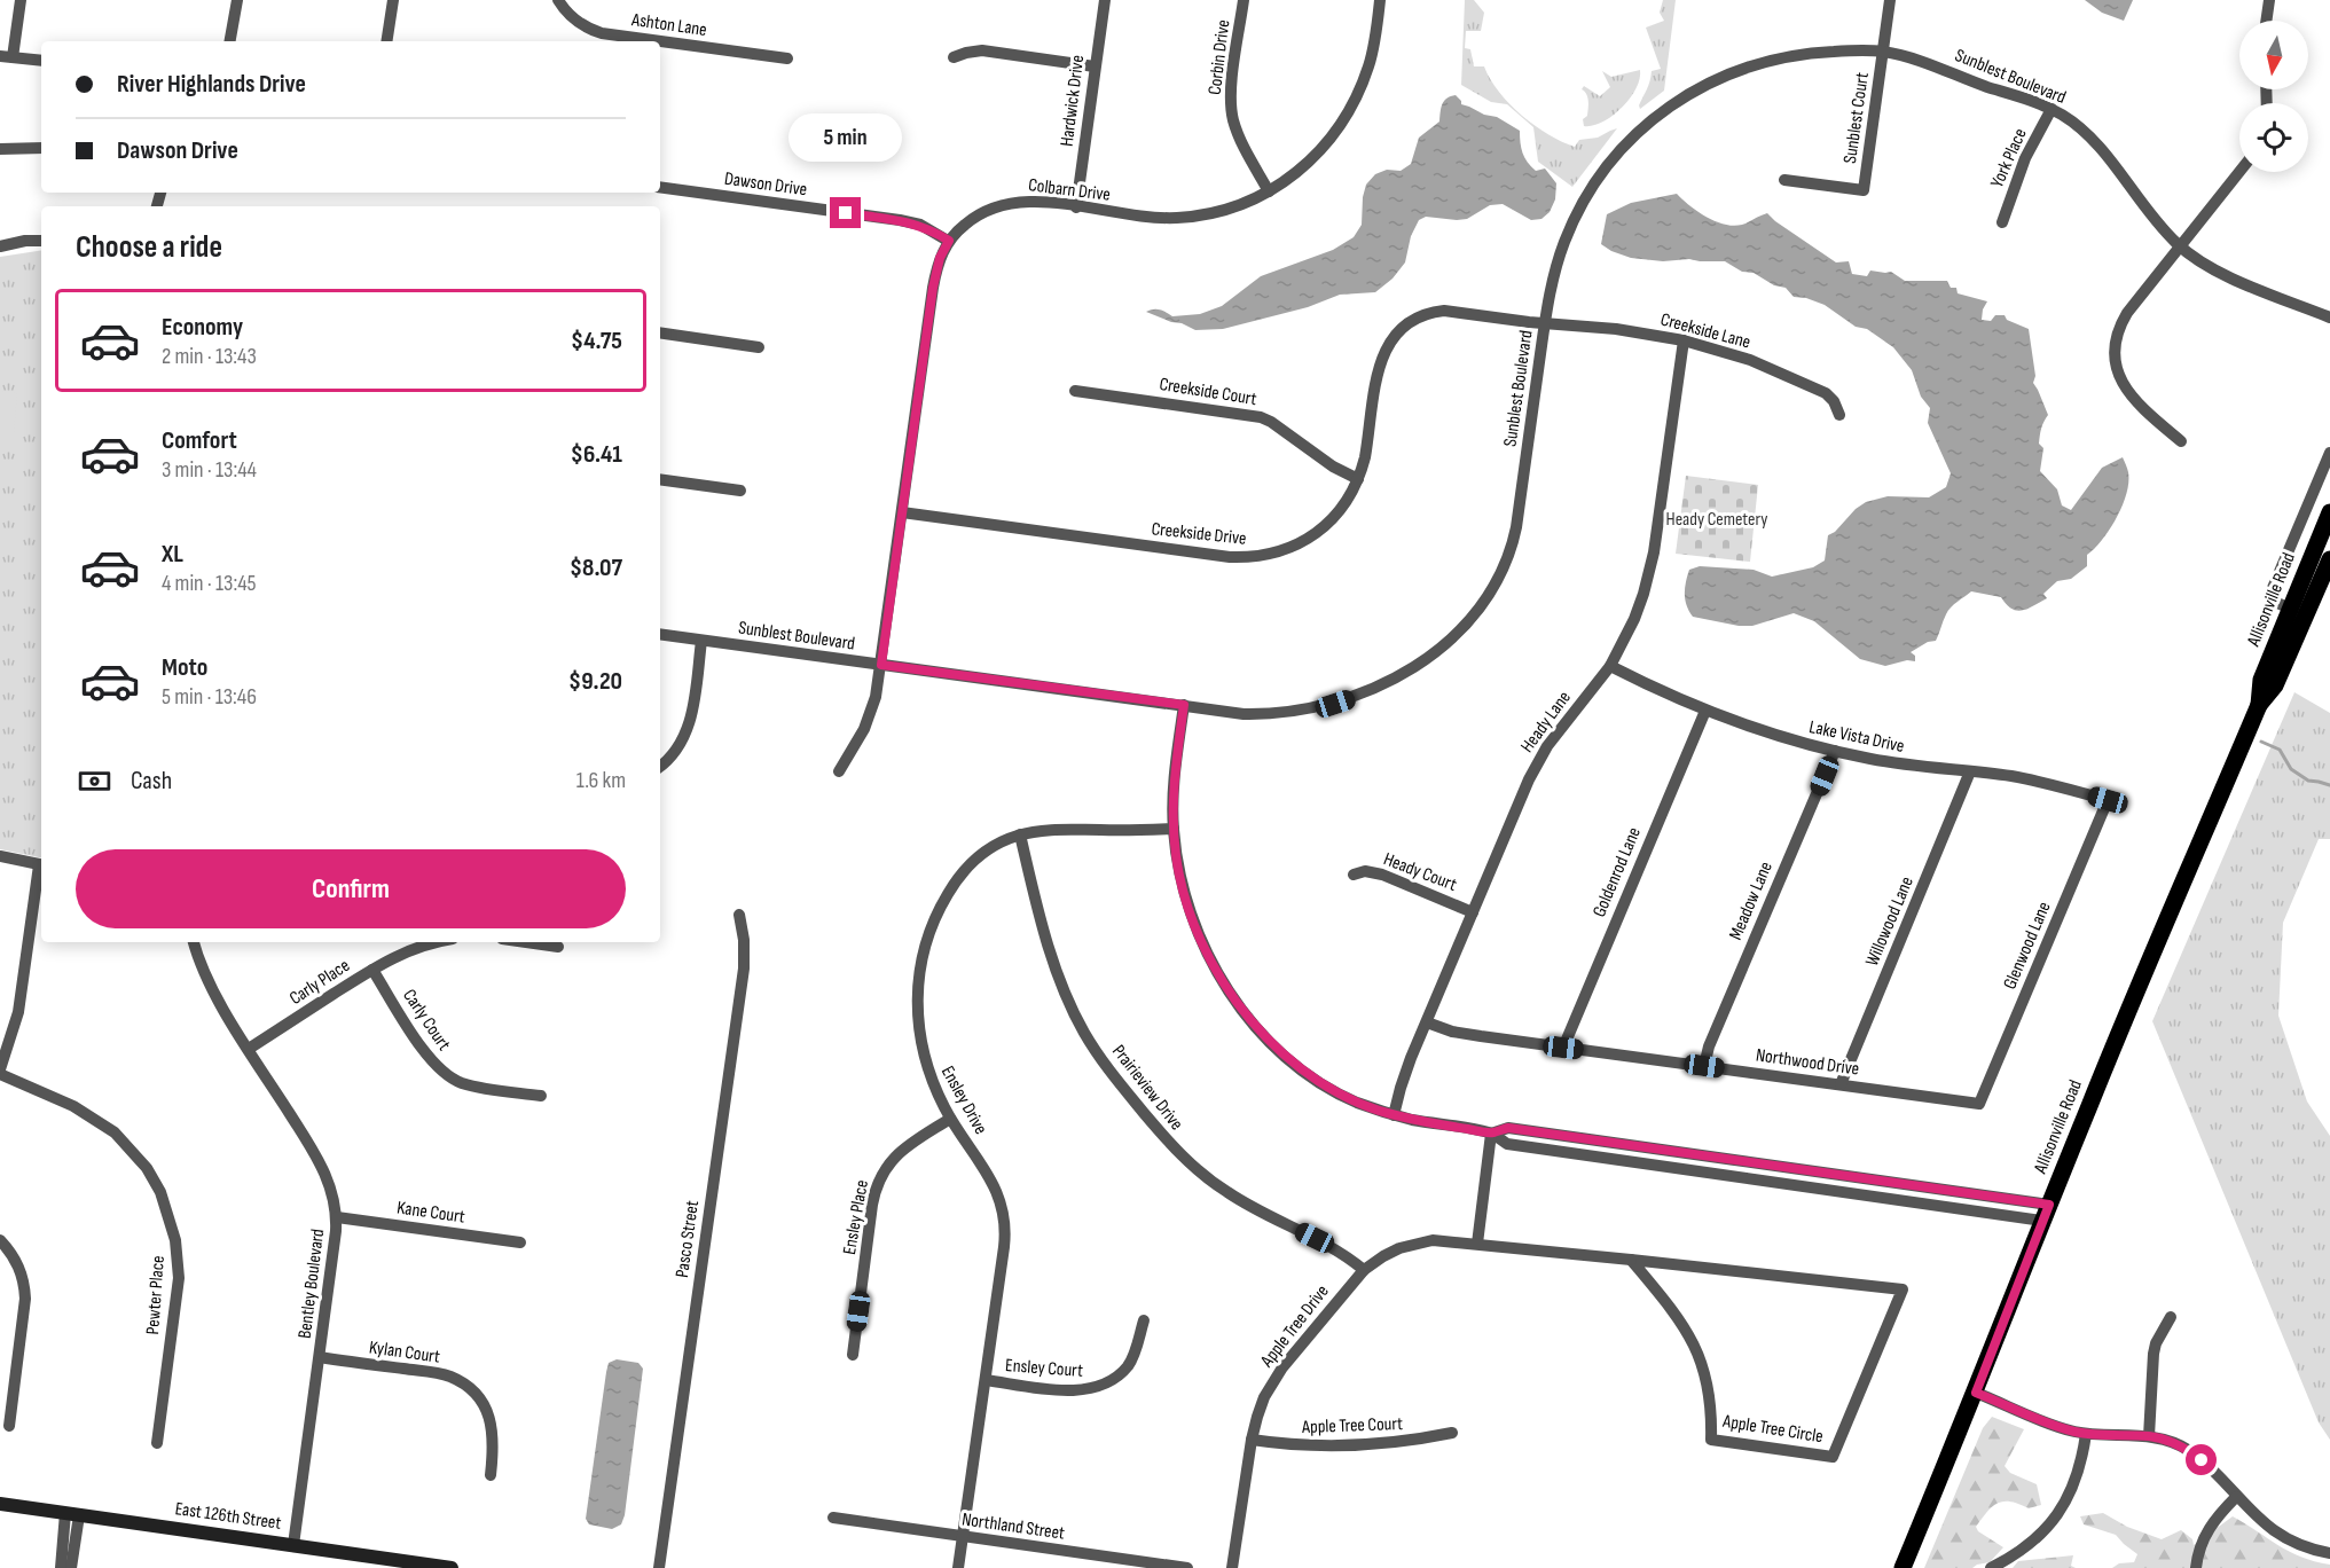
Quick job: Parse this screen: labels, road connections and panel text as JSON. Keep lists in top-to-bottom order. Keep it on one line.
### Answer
{"streets":{"main road":["Allisonville Road","East 126th Street"],"street":["Ashton Lane","Corbin Drive","Sunblest Boulevard","Hardwick Drive","Sunblest Court","York Place","Dawson Drive","Colbarn Drive","Creekside Lane","Creekside Court","Creekside Drive","Heady Lane","Lake Vista Drive","Heady Court","Goldenrod Lane","Meadow Lane","Willowood Lane","Glenwood Lane","Carly Place","Carly Court","Northwood Drive","Prairieview Drive","Ensley Drive","Kane Court","Ensley Place","Pasco Street","Bentley Boulevard","Pewter Place","Apple Tree Drive","Kylan Court","Ensley Court","Apple Tree Court","Apple Tree Circle","Northland Street"]},"crossings":[["Corbin Drive","Colbarn Drive"],["Sunblest Boulevard","Sunblest Court"],["Sunblest Boulevard","York Place"],["Sunblest Boulevard","Colbarn Drive"],["Sunblest Boulevard","Creekside Lane"],["Sunblest Boulevard","Creekside Drive"],["Hardwick Drive","Colbarn Drive"],["Dawson Drive","Colbarn Drive"],["Colbarn Drive","Creekside Drive"],["Creekside Lane","Creekside Drive"],["Creekside Lane","Heady Lane"],["Creekside Court","Creekside Drive"],["Heady Lane","Lake Vista Drive"],["Heady Lane","Heady Court"],["Heady Lane","Northwood Drive"],["Lake Vista Drive","Goldenrod Lane"],["Lake Vista Drive","Meadow Lane"],["Lake Vista Drive","Willowood Lane"],["Lake Vista Drive","Glenwood Lane"],["Goldenrod Lane","Northwood Drive"],["Meadow Lane","Northwood Drive"],["Willowood Lane","Northwood Drive"],["Glenwood Lane","Northwood Drive"],["Carly Place","Carly Court"],["Carly Place","Bentley Boulevard"],["Prairieview Drive","Ensley Drive"],["Prairieview Drive","Apple Tree Drive"],["Ensley Drive","Ensley Place"],["Ensley Drive","Ensley Court"],["Ensley Drive","Northland Street"],["Kane Court","Bentley Boulevard"],["Bentley Boulevard","Kylan Court"],["Bentley Boulevard","East 126th Street"],["Apple Tree Drive","Apple Tree Court"],["Apple Tree Drive","Apple Tree Circle"]],"parks":["Heady Cemetery"],"north":"bottom","page":{"banner":["River Highlands Drive","Dawson Drive"],"bubble":"5 min","heading":"Choose a ride","list":[{"name":"Economy","note":"2 min · 13:43","value":"$4.75"},{"name":"Comfort","note":"3 min · 13:44","value":"$6.41"},{"name":"XL","note":"4 min · 13:45","value":"$8.07"},{"name":"Moto","note":"5 min · 13:46","value":"$9.20"}],"pay":["Cash","1.6 km"],"buttons":"Confirm"}}
